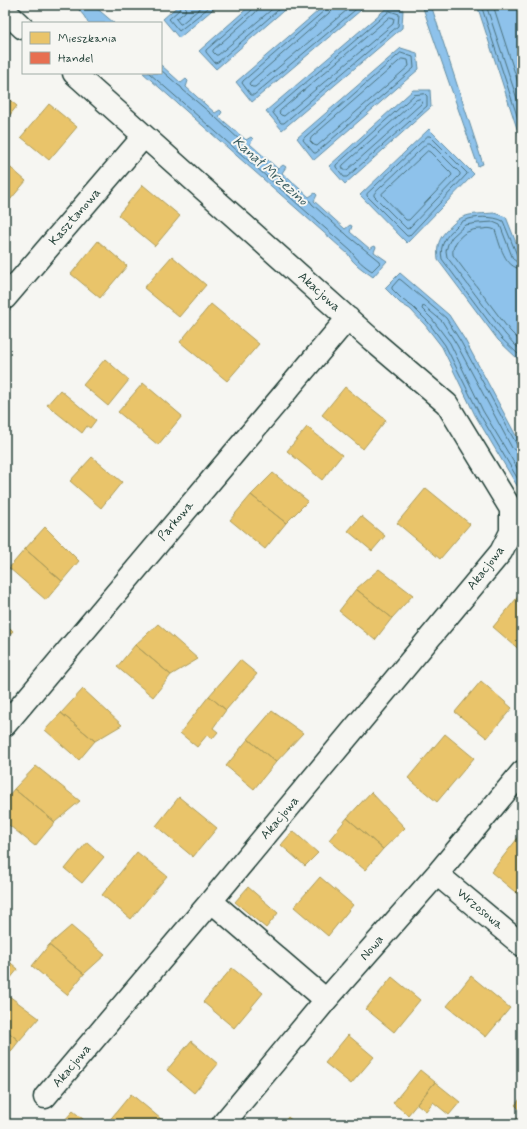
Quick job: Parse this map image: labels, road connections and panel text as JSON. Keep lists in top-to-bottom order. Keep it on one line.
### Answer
{"streets":{"street":["Kasztanowa","Akacjowa","Parkowa","Wrzosowa","Nowa"]},"crossings":[["Kasztanowa","Akacjowa"],["Akacjowa","Parkowa"],["Wrzosowa","Nowa"]],"water":["Kanał Mrzezino"],"legend":["Mieszkania","Handel"]}
